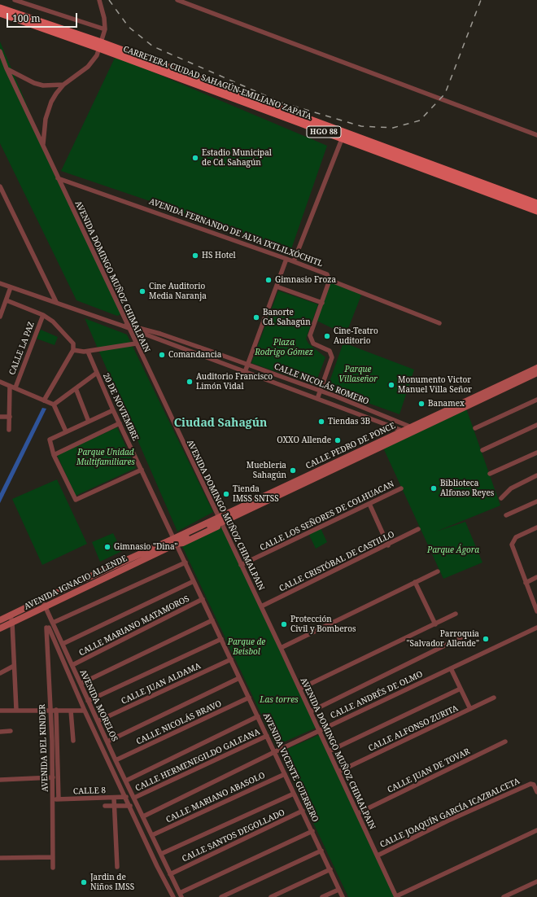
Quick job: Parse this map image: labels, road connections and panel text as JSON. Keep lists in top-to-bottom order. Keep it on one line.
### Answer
{"streets":{"main road":["CARRETERA CIUDAD SAHAGÚN-EMILIANO ZAPATA","HGO 88"],"street":["AVENIDA FERNANDO DE ALVA IXTLILXÓCHITL","AVENIDA DOMINGO MUÑOZ CHIMALPAIN","CALLE LA PAZ","CALLE NICOLÁS ROMERO","20 DE NOVIEMBRE","CALLE PEDRO DE PONCE","CALLE LOS SEÑORES DE COLHUACAN","CALLE CRISTÓBAL DE CASTILLO","AVENIDA IGNACIO ALLENDE","CALLE MARIANO MATAMOROS","CALLE JUAN ALDAMA","CALLE ANDRÉS DE OLMO","AVENIDA MORELOS","CALLE NICOLÁS BRAVO","CALLE ALFONSO ZURITA","AVENIDA DEL KINDER","CALLE HERMENEGILDO GALEANA","AVENIDA VICENTE GUERRERO","CALLE JUAN DE TOVAR","CALLE 8","CALLE MARIANO ABASOLO","CALLE JOAQUÍN GARCÍA ICAZBALCETA","CALLE SANTOS DEGOLLADO"]},"crossings":[["AVENIDA FERNANDO DE ALVA IXTLILXÓCHITL","AVENIDA DOMINGO MUÑOZ CHIMALPAIN"],["AVENIDA DOMINGO MUÑOZ CHIMALPAIN","CALLE NICOLÁS ROMERO"],["AVENIDA DOMINGO MUÑOZ CHIMALPAIN","CALLE PEDRO DE PONCE"],["AVENIDA DOMINGO MUÑOZ CHIMALPAIN","CALLE LOS SEÑORES DE COLHUACAN"],["AVENIDA DOMINGO MUÑOZ CHIMALPAIN","CALLE CRISTÓBAL DE CASTILLO"],["AVENIDA DOMINGO MUÑOZ CHIMALPAIN","CALLE ANDRÉS DE OLMO"],["AVENIDA DOMINGO MUÑOZ CHIMALPAIN","CALLE ALFONSO ZURITA"],["AVENIDA DOMINGO MUÑOZ CHIMALPAIN","CALLE JUAN DE TOVAR"],["AVENIDA DOMINGO MUÑOZ CHIMALPAIN","CALLE JOAQUÍN GARCÍA ICAZBALCETA"],["CALLE NICOLÁS ROMERO","CALLE PEDRO DE PONCE"],["20 DE NOVIEMBRE","CALLE PEDRO DE PONCE"],["20 DE NOVIEMBRE","AVENIDA IGNACIO ALLENDE"],["20 DE NOVIEMBRE","AVENIDA VICENTE GUERRERO"],["CALLE PEDRO DE PONCE","AVENIDA IGNACIO ALLENDE"],["CALLE PEDRO DE PONCE","AVENIDA VICENTE GUERRERO"],["AVENIDA IGNACIO ALLENDE","AVENIDA MORELOS"],["AVENIDA IGNACIO ALLENDE","AVENIDA VICENTE GUERRERO"],["CALLE MARIANO MATAMOROS","AVENIDA MORELOS"],["CALLE MARIANO MATAMOROS","AVENIDA VICENTE GUERRERO"],["CALLE JUAN ALDAMA","AVENIDA MORELOS"],["CALLE JUAN ALDAMA","AVENIDA VICENTE GUERRERO"],["CALLE ANDRÉS DE OLMO","AVENIDA VICENTE GUERRERO"],["AVENIDA MORELOS","CALLE NICOLÁS BRAVO"],["AVENIDA MORELOS","AVENIDA DEL KINDER"],["AVENIDA MORELOS","CALLE HERMENEGILDO GALEANA"],["AVENIDA MORELOS","CALLE 8"],["AVENIDA MORELOS","CALLE MARIANO ABASOLO"],["AVENIDA MORELOS","CALLE SANTOS DEGOLLADO"],["CALLE NICOLÁS BRAVO","AVENIDA VICENTE GUERRERO"],["AVENIDA DEL KINDER","CALLE 8"],["CALLE HERMENEGILDO GALEANA","AVENIDA VICENTE GUERRERO"],["AVENIDA VICENTE GUERRERO","CALLE MARIANO ABASOLO"],["AVENIDA VICENTE GUERRERO","CALLE SANTOS DEGOLLADO"]],"districts":["Ciudad Sahagún"],"parks":["Plaza Rodrigo Gómez","Parque Villaseñor","Parque Unidad Multifamiliares","Parque Ágora","Parque de Beisbol","Las torres"],"places":["Estadio Municipal de Cd. Sahagún","HS Hotel","Gimnasio Froza","Cine Auditorio Media Naranja","Banorte Cd. Sahagún","Cine-Teatro Auditorio","Comandancia","Auditorio Francisco Limón Vidal","Monumento Victor Manuel Villa Señor","Banamex","Tiendas 3B","OXXO Allende","Muebleria Sahagún","Biblioteca Alfonso Reyes","Tienda IMSS SNTSS","Gimnasio \"Dina\"","Protección Civil y Bomberos","Parroquia \"Salvador Allende\"","Jardin de Niños IMSS"],"scale_bar":"100 m"}
